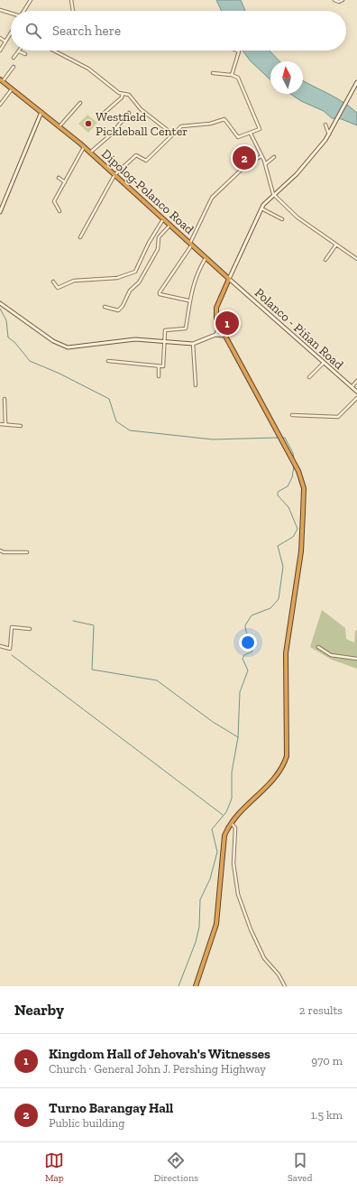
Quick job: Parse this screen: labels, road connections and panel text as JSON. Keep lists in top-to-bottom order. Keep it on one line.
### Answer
{"streets":{"highway":["Dipolog-Polanco Road"],"main road":["Polanco - Piñan Road"]},"crossings":[["Dipolog-Polanco Road","Polanco - Piñan Road"]],"places":["Westfield Pickleball Center"],"north":"top","page":{"search":"Search here","pins":["2","1"],"heading":["Nearby","2 results"],"list":[{"mark":"1","name":"Kingdom Hall of Jehovah's Witnesses","note":"Church · General John J. Pershing Highway","value":"970 m"},{"mark":"2","name":"Turno Barangay Hall","note":"Public building","value":"1.5 km"}],"nav":["Map","Directions","Saved"]}}
